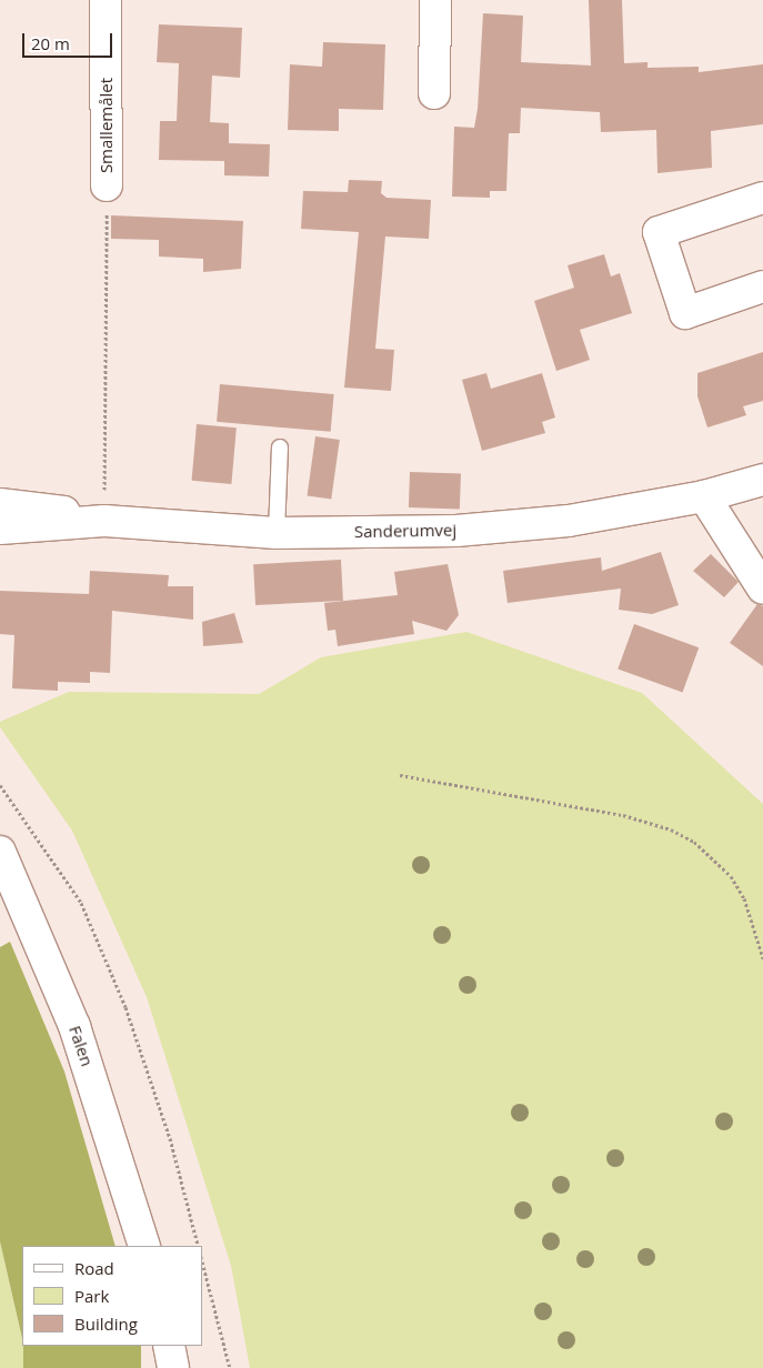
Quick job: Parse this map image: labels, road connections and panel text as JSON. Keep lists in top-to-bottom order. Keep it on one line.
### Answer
{"streets":{"street":["Smallemålet","Sanderumvej","Falen"]},"legend":["Road","Park","Building"],"scale_bar":"20 m"}
